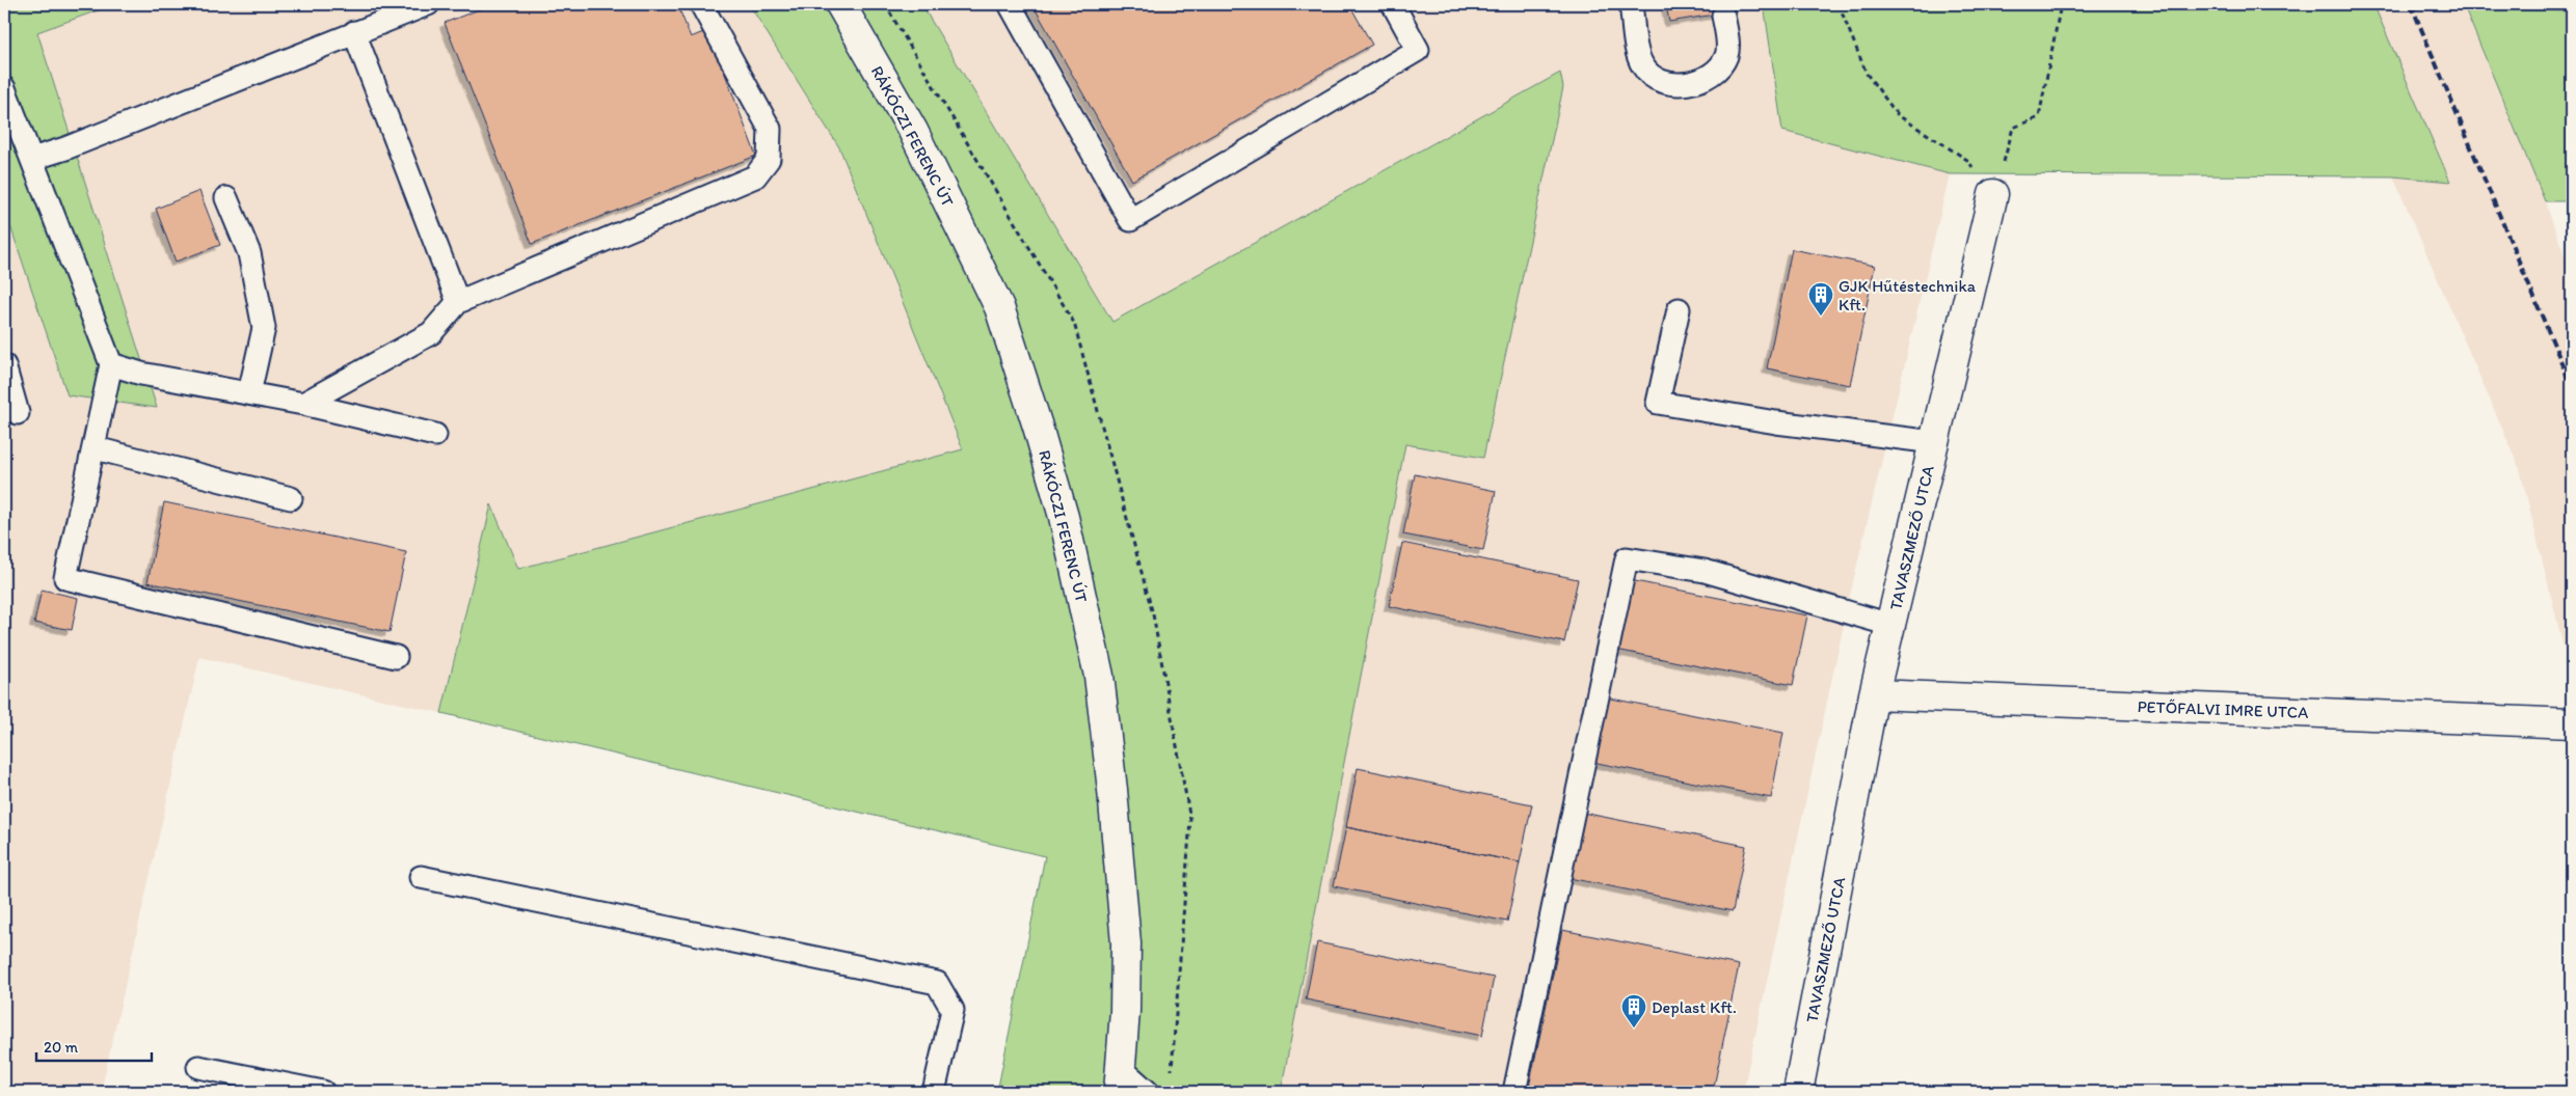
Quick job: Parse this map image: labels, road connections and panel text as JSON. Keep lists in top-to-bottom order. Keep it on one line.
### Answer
{"streets":{"street":["RÁKÓCZI FERENC ÚT","TAVASZMEZŐ UTCA","PETŐFALVI IMRE UTCA"]},"crossings":[["TAVASZMEZŐ UTCA","PETŐFALVI IMRE UTCA"]],"places":{"building":["GJK Hűtéstechnika Kft.","Deplast Kft."]},"scale_bar":"20 m"}
